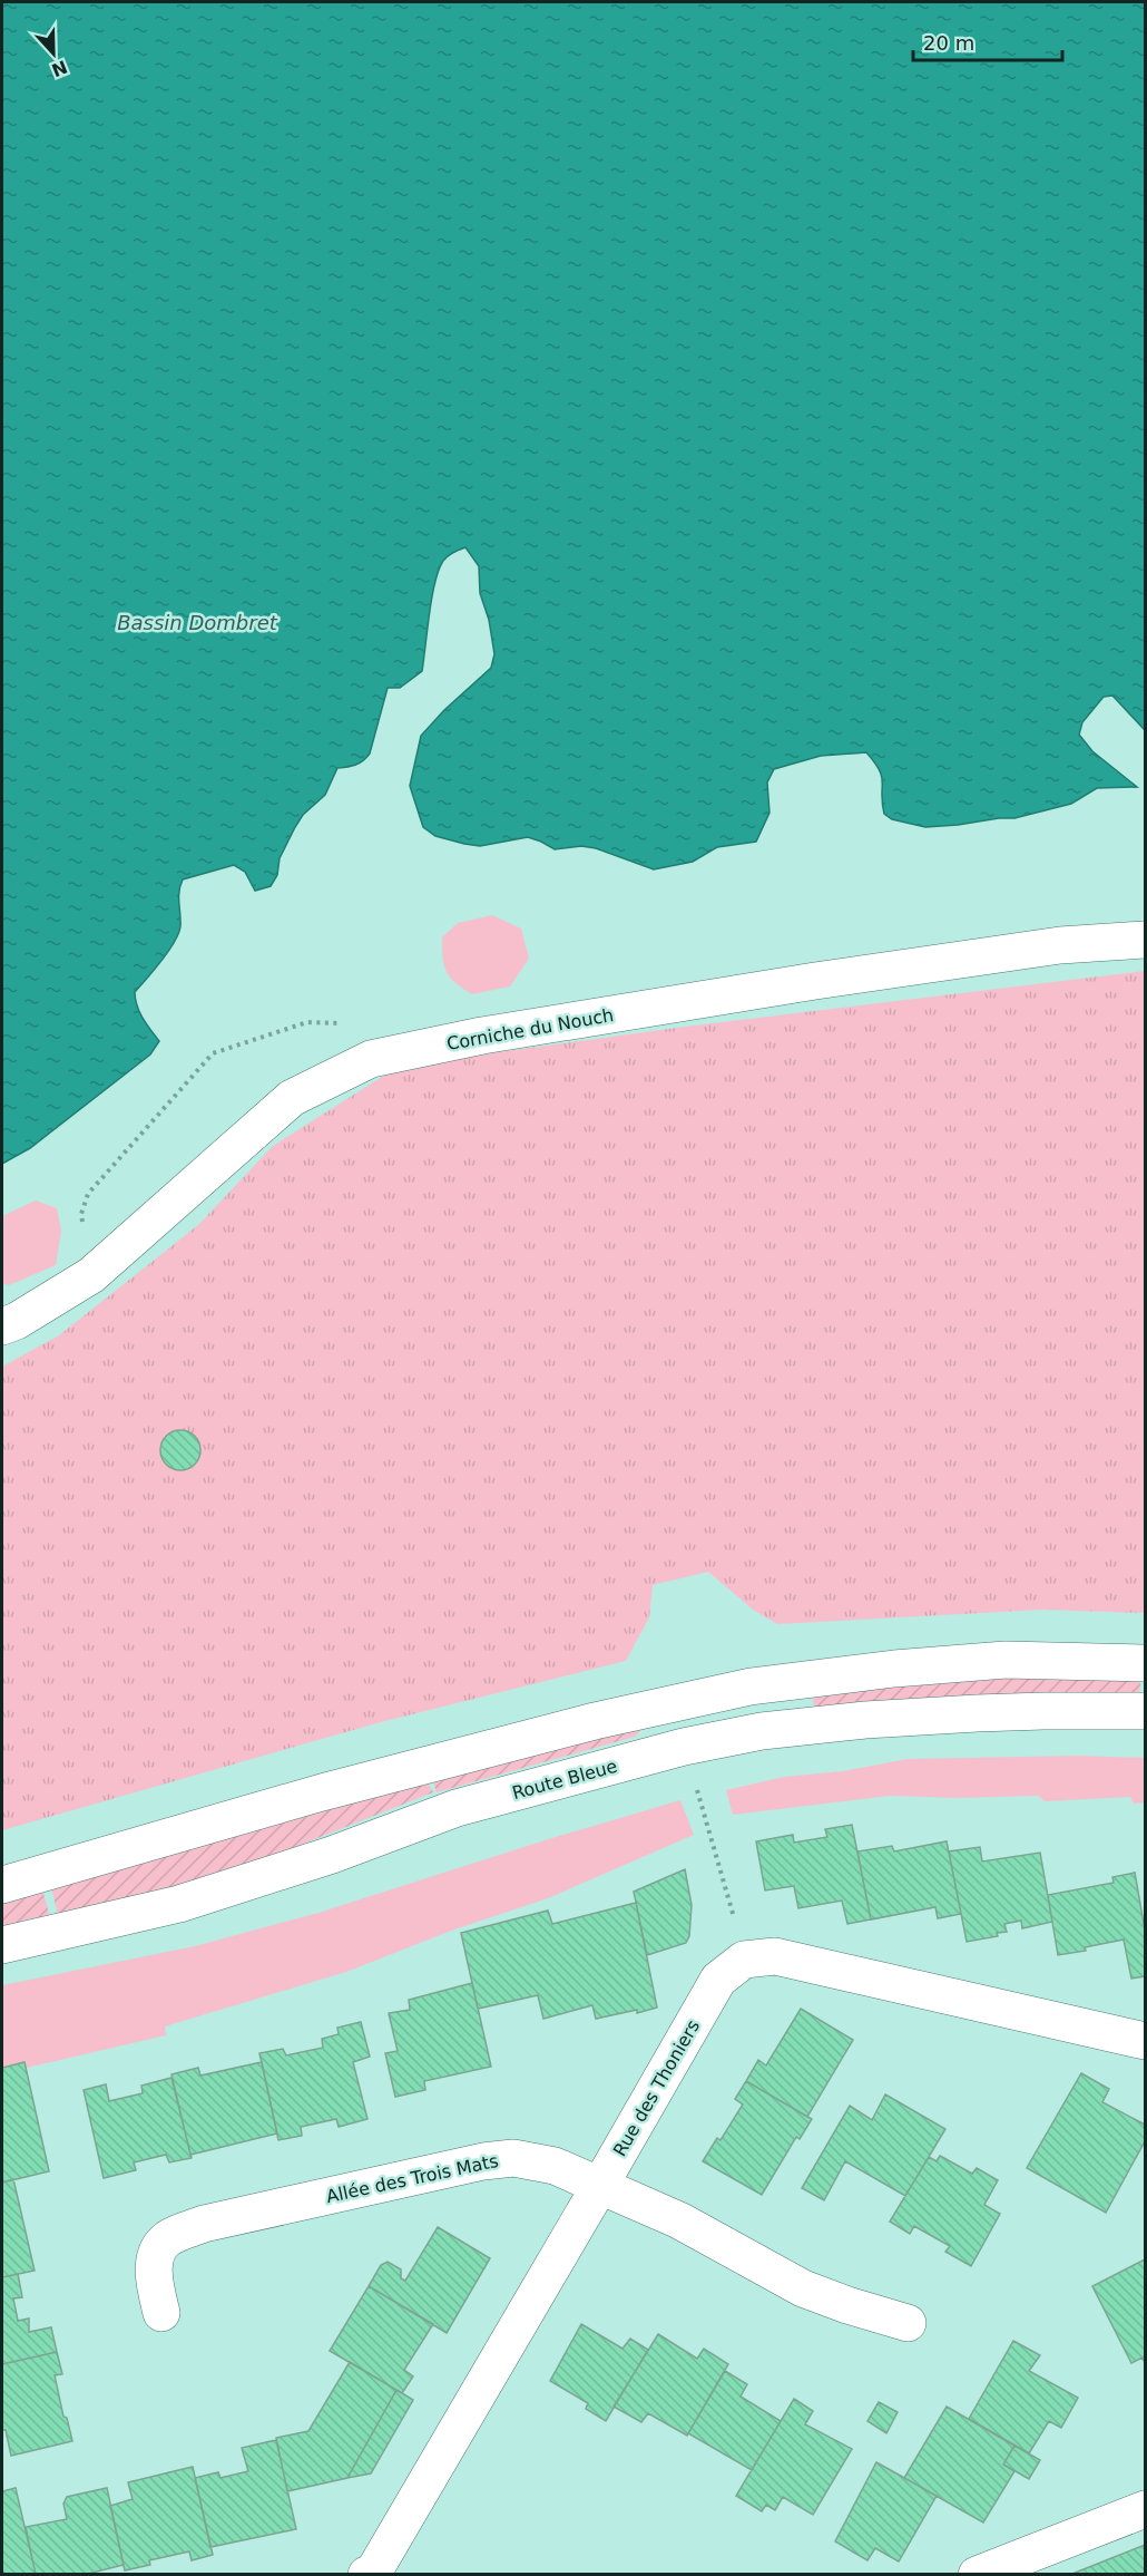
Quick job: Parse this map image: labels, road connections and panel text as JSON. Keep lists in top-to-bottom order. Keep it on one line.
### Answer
{"streets":{"street":["Corniche du Nouch","Route Bleue","Rue des Thoniers","Allée des Trois Mats"]},"crossings":[["Rue des Thoniers","Allée des Trois Mats"]],"water":["Bassin Dombret"],"scale_bar":"20 m","north":"bottom"}
